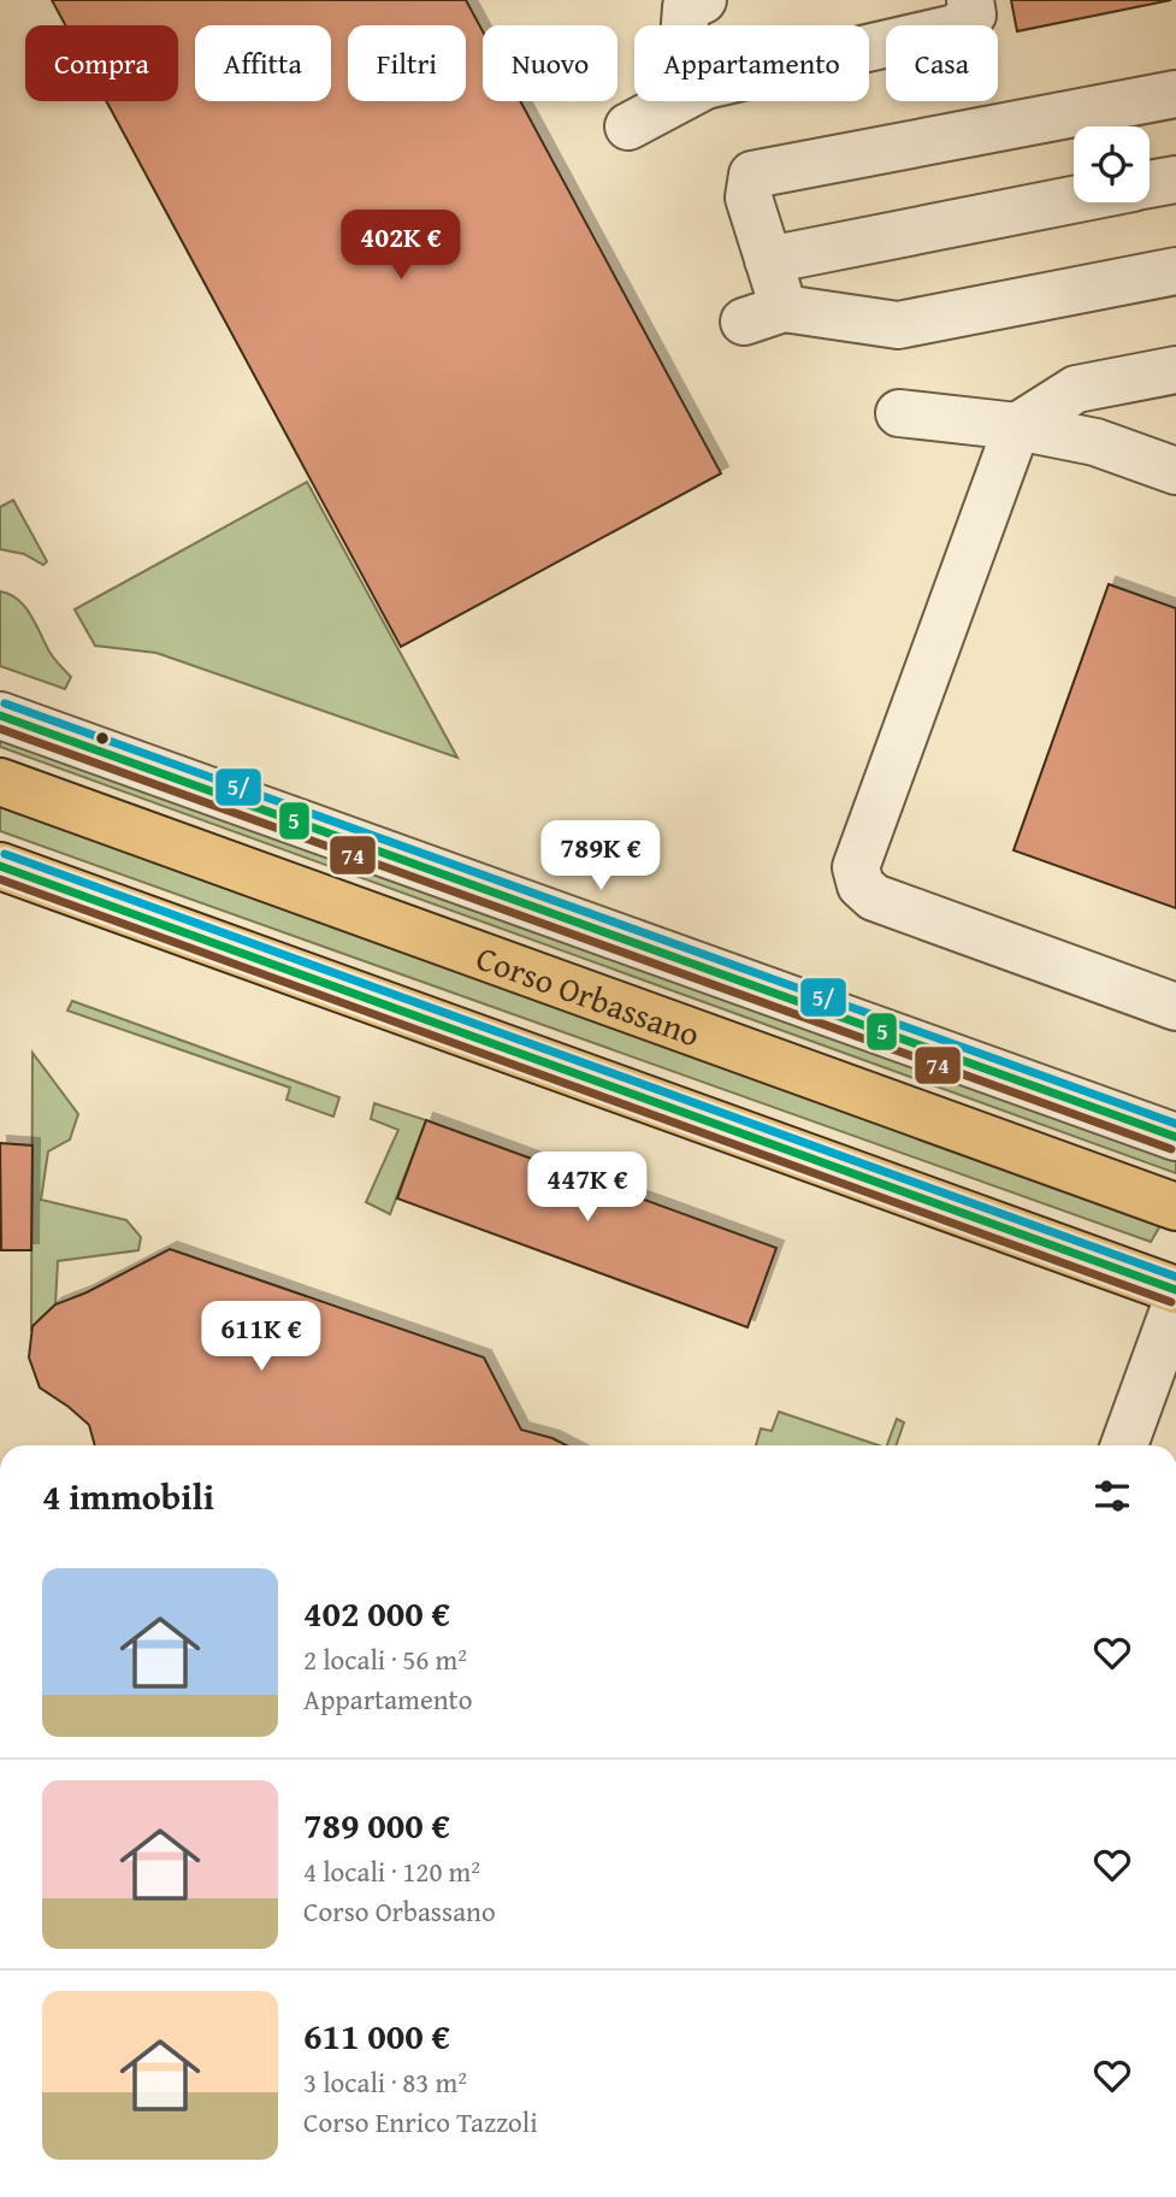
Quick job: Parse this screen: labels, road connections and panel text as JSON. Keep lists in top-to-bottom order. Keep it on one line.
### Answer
{"streets":{"main road":["Corso Orbassano"]},"lines":["transit line 5/","transit line 5","transit line 74"],"page":{"chip":["Compra","Affitta","Filtri","Nuovo","Appartamento","Casa"],"price":["402K €","789K €","447K €","611K €"],"heading":"4 immobili","list":[{"name":"402 000 €","note":"2 locali · 56 m² · Appartamento"},{"name":"789 000 €","note":"4 locali · 120 m² · Corso Orbassano"},{"name":"611 000 €","note":"3 locali · 83 m² · Corso Enrico Tazzoli"}]}}
